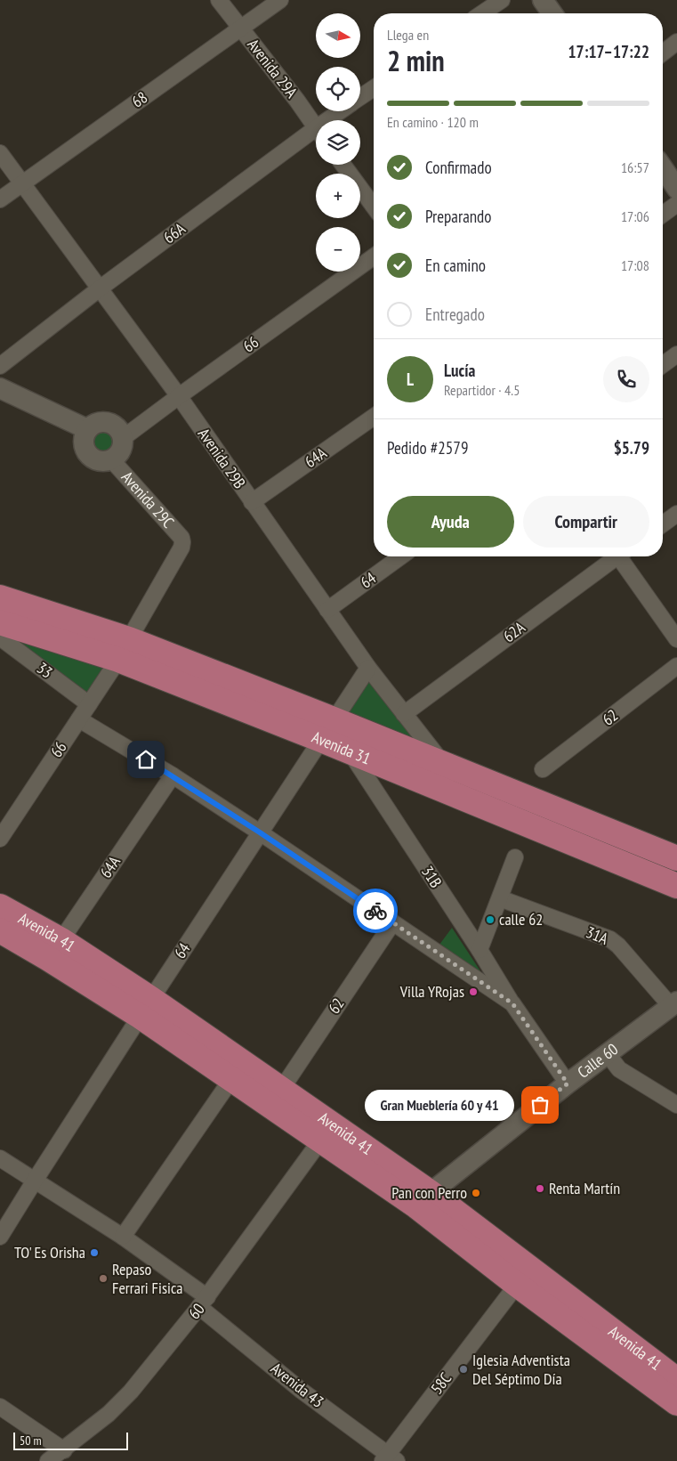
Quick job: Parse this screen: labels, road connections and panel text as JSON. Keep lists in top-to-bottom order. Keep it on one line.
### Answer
{"streets":{"main road":["Avenida 31","Avenida 41"],"street":["Avenida 29A","68","66A","66","64A","Avenida 29B","Avenida 29C","64","62A","33","62","31B","31A","Calle 60","60","58C","Avenida 43"]},"crossings":[["Avenida 29A","68"],["68","Avenida 29B"],["66A","Avenida 29B"],["66","Avenida 29B"],["66","Avenida 29C"],["66","33"],["66","Avenida 31"],["64A","Avenida 29B"],["64A","Avenida 41"],["Avenida 29B","64"],["Avenida 29B","62A"],["Avenida 29B","Avenida 31"],["64","Avenida 31"],["64","Avenida 41"],["64","Avenida 43"],["62","Avenida 41"],["Avenida 31","31B"],["31B","Calle 60"],["Avenida 41","Calle 60"],["Avenida 41","60"],["Avenida 41","58C"],["31A","Calle 60"],["60","Avenida 43"],["58C","Avenida 43"]],"places":["calle 62","Villa YRojas","Gran Mueblería 60 y 41","Renta Martín","Pan con Perro","TO' Es Orisha","Repaso Ferrari Fisica","Iglesia Adventista Del Séptimo Día"],"scale_bar":"50 m","north":"right","page":{"map_buttons":["+","−"],"heading":["2 min","Llega en","17:17–17:22"],"panel":["Lucía","Repartidor · 4.5","Pedido #2579","$5.79"],"bar":"En camino · 120 m","list":[["Confirmado","16:57"],["Preparando","17:06"],["En camino","17:08"],"Entregado"],"round":"L","buttons":["Ayuda","Compartir"],"bubble":"Gran Mueblería 60 y 41","scale":"50 m"}}
